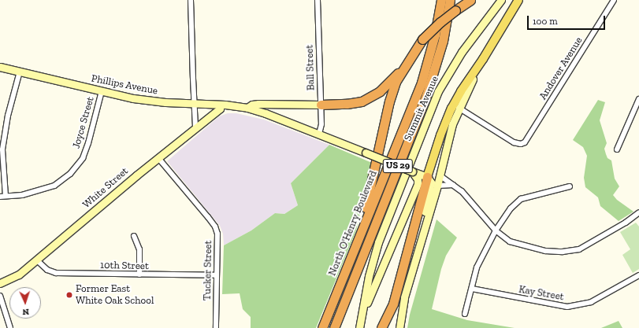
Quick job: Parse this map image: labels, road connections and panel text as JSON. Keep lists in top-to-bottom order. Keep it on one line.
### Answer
{"streets":{"highway":["US 29","North O'Henry Boulevard"],"main road":["Phillips Avenue","Summit Avenue","White Street"],"street":["Ball Street","Andover Avenue","Joyce Street","10th Street","Tucker Street","Kay Street"]},"crossings":[["Ball Street","Phillips Avenue"],["Phillips Avenue","Joyce Street"],["Phillips Avenue","White Street"],["White Street","10th Street"],["White Street","Tucker Street"],["10th Street","Tucker Street"]],"places":["Former East White Oak School"],"scale_bar":"100 m","north":"bottom"}
